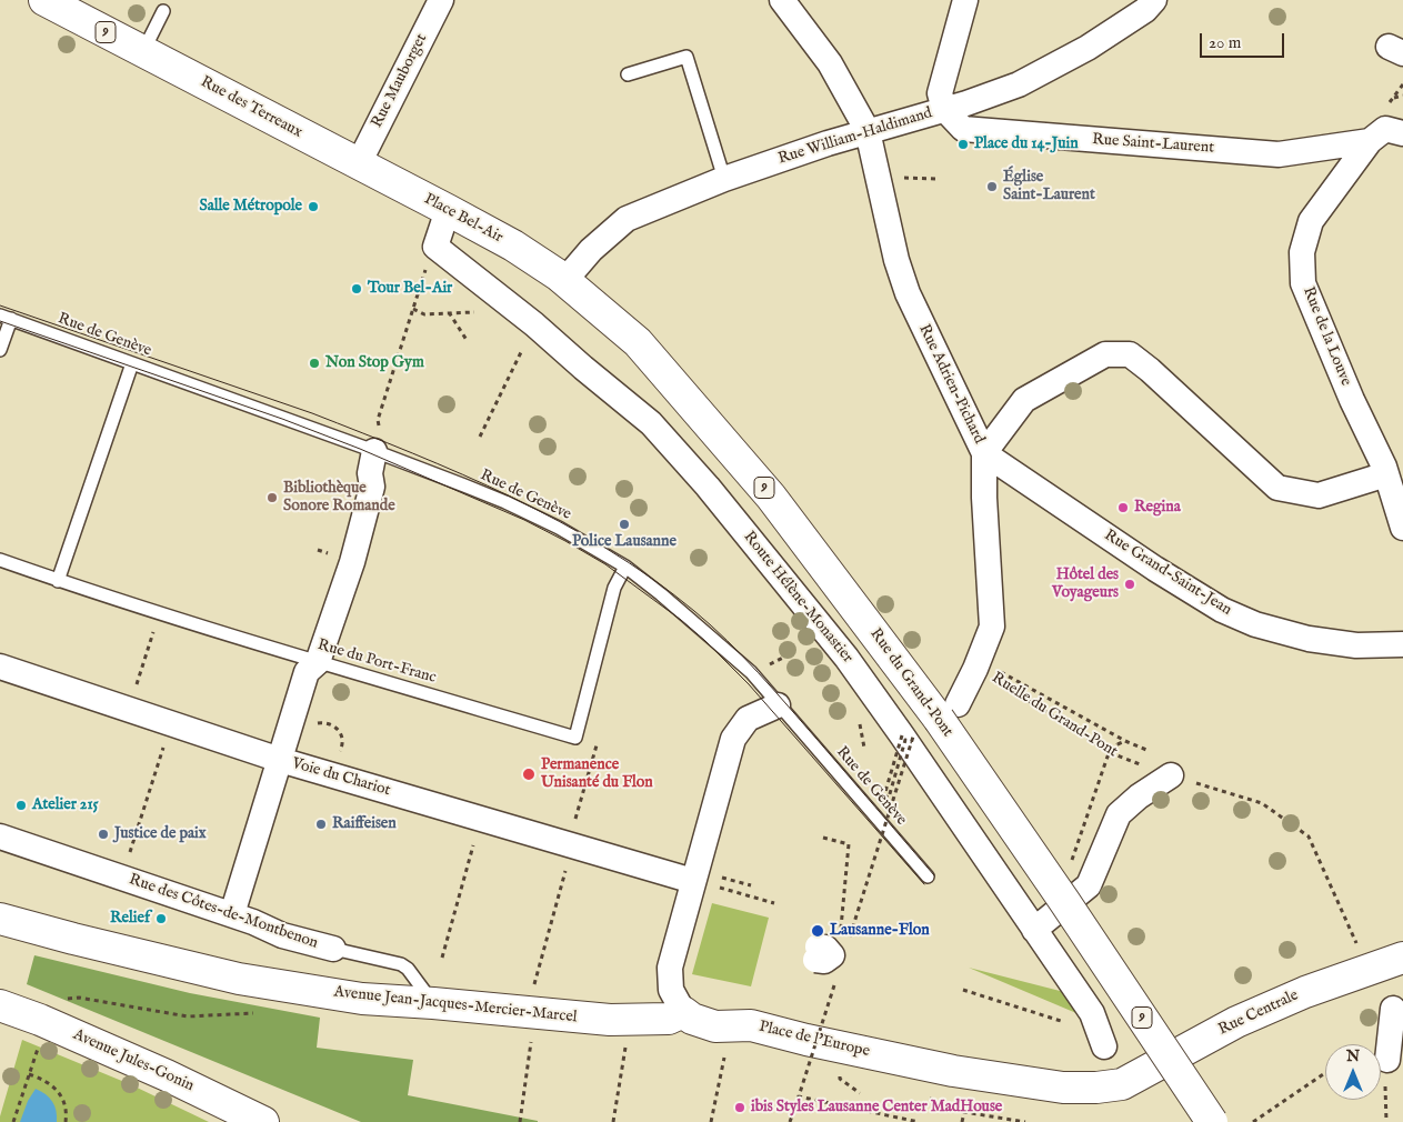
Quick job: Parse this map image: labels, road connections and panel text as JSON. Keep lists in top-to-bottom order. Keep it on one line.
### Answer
{"streets":{"main road":["9","Rue des Terreaux","Place Bel-Air","Rue du Grand-Pont","Avenue Jean-Jacques-Mercier-Marcel","Rue Centrale","Place de l'Europe","Avenue Jules-Gonin"],"street":["Rue Mauborget","Rue William-Haldimand","Rue Saint-Laurent","Rue de la Louve","Rue Adrien-Pichard","Rue Grand-Saint-Jean","Route Hélène-Monastier","Voie du Chariot","Rue des Côtes-de-Montbenon"],"lane":["Rue de Genève","Rue du Port-Franc"],"path":["Ruelle du Grand-Pont"]},"crossings":[["Rue Mauborget","Rue des Terreaux"],["Rue Mauborget","Place Bel-Air"],["Rue des Terreaux","Place Bel-Air"],["Rue William-Haldimand","Rue Saint-Laurent"],["Rue William-Haldimand","Place Bel-Air"],["Rue William-Haldimand","Rue Adrien-Pichard"],["Rue William-Haldimand","Rue du Grand-Pont"],["Rue Saint-Laurent","Rue de la Louve"],["Place Bel-Air","Route Hélène-Monastier"],["Place Bel-Air","Rue du Grand-Pont"],["Rue Adrien-Pichard","Rue Grand-Saint-Jean"],["Rue Adrien-Pichard","Route Hélène-Monastier"],["Rue Adrien-Pichard","Rue du Grand-Pont"],["Rue Adrien-Pichard","Ruelle du Grand-Pont"],["Route Hélène-Monastier","Rue du Grand-Pont"],["Rue des Côtes-de-Montbenon","Avenue Jean-Jacques-Mercier-Marcel"],["Avenue Jean-Jacques-Mercier-Marcel","Place de l'Europe"],["Rue Centrale","Place de l'Europe"]],"places":["Place du 14-Juin","Église Saint-Laurent","Salle Métropole","Tour Bel-Air","Non Stop Gym","Bibliothèque Sonore Romande","Regina","Police Lausanne","Hôtel des Voyageurs","Permanence Unisanté du Flon","Atelier 215","Raiffeisen","Justice de paix","Relief","Lausanne-Flon","ibis Styles Lausanne Center MadHouse"],"scale_bar":"20 m","north":"top"}
